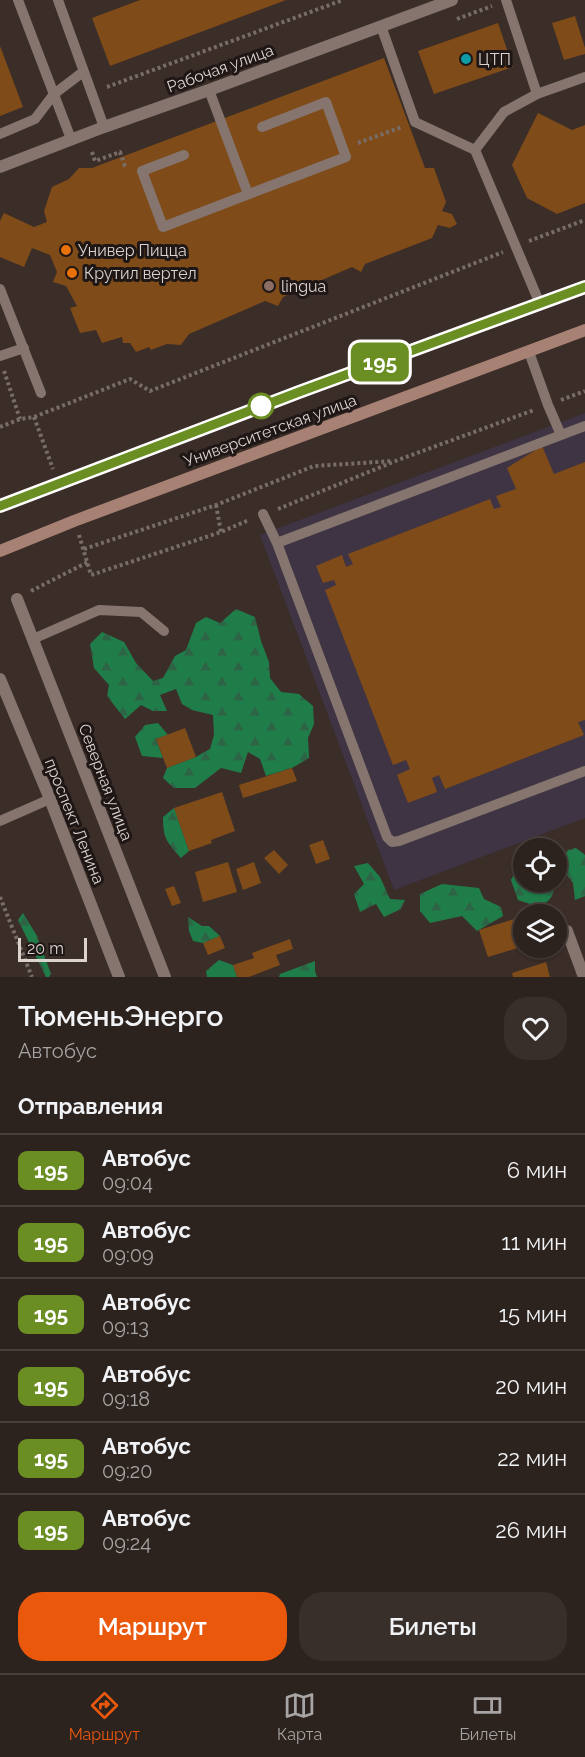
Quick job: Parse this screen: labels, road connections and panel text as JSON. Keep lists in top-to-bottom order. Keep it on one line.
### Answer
{"streets":{"main road":["Университетская улица"],"street":["Рабочая улица","Северная улица","проспект Ленина"]},"places":["ЦТП","Универ Пицца","Крутил вертел","lingua"],"lines":["bus line 195"],"scale_bar":"20 m","page":{"on_map":"195","scale":"20 m","heading":[["ТюменьЭнерго","Автобус"],"Отправления"],"list":[{"mark":"195","name":"Автобус","note":"09:04","value":"6 мин"},{"mark":"195","name":"Автобус","note":"09:09","value":"11 мин"},{"mark":"195","name":"Автобус","note":"09:13","value":"15 мин"},{"mark":"195","name":"Автобус","note":"09:18","value":"20 мин"},{"mark":"195","name":"Автобус","note":"09:20","value":"22 мин"},{"mark":"195","name":"Автобус","note":"09:24","value":"26 мин"}],"buttons":["Маршрут","Билеты"],"tabs":["Маршрут","Карта","Билеты"]}}
